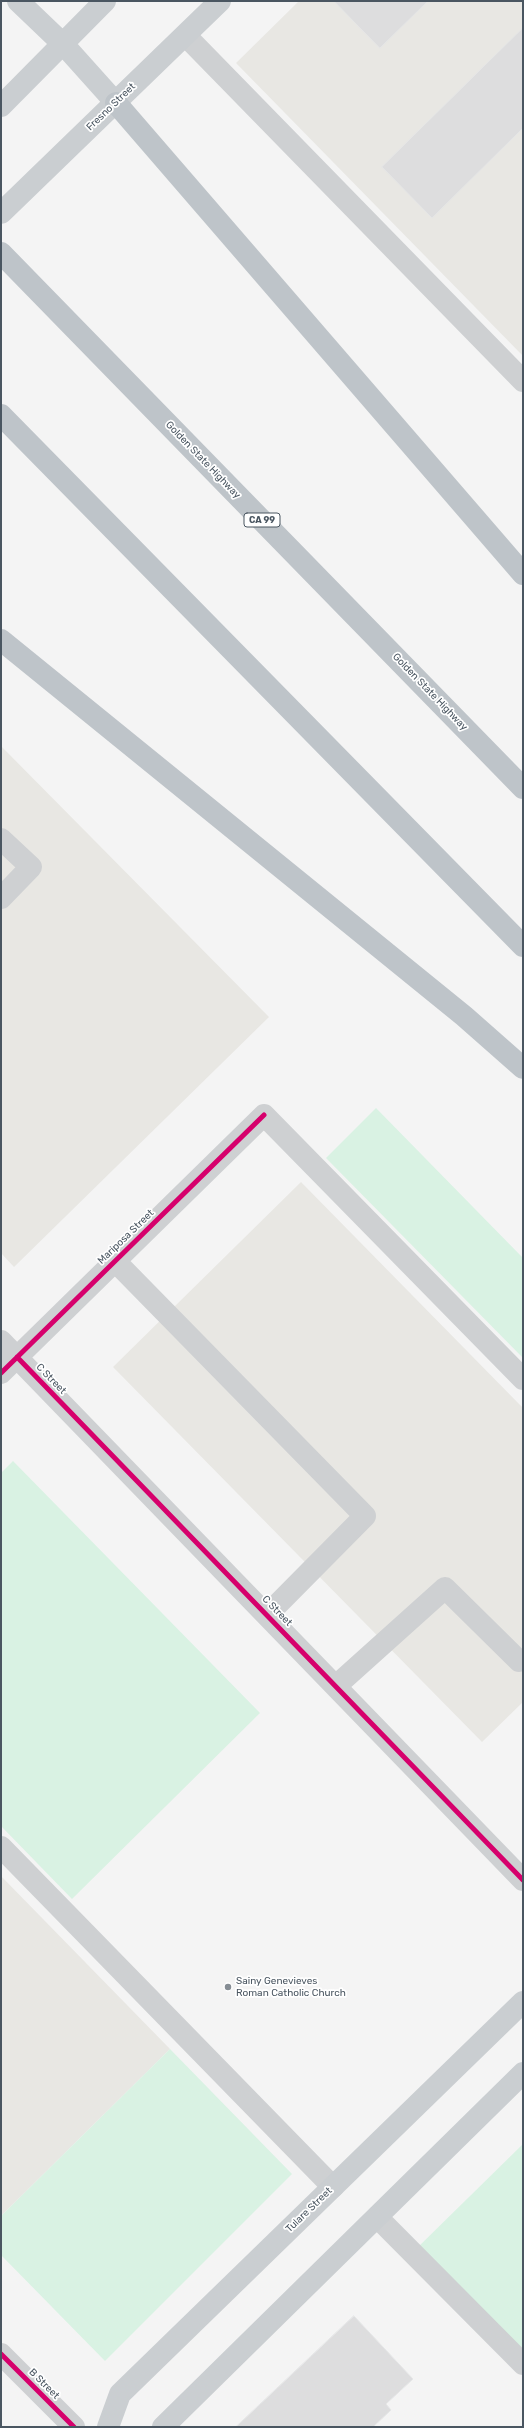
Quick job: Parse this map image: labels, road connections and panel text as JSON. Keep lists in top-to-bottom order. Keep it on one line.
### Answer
{"streets":{"highway":["Golden State Highway","CA 99"],"main road":["Fresno Street","Tulare Street"],"street":["Mariposa Street","C Street","B Street"]},"crossings":[["Mariposa Street","C Street"]],"places":["Sainy Genevieves Roman Catholic Church"]}
